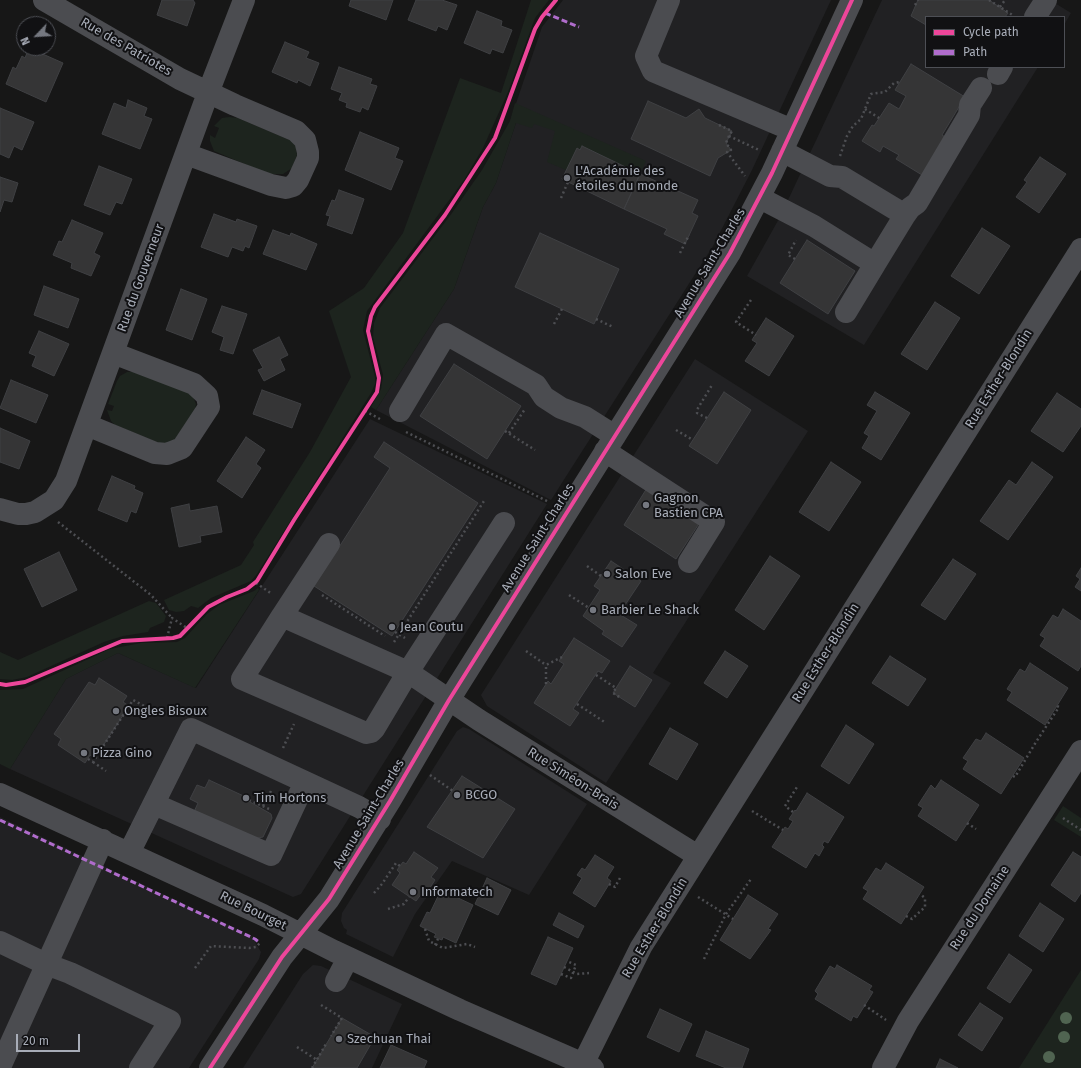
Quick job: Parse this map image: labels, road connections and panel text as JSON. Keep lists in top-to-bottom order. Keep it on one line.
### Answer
{"streets":{"street":["Rue des Patriotes","Avenue Saint-Charles","Rue du Gouverneur","Rue Esther-Blondin","Rue Siméon-Brais","Rue du Domaine","Rue Bourget"]},"crossings":[["Rue des Patriotes","Rue du Gouverneur"],["Avenue Saint-Charles","Rue Siméon-Brais"],["Avenue Saint-Charles","Rue Bourget"],["Rue Esther-Blondin","Rue Siméon-Brais"],["Rue Esther-Blondin","Rue Bourget"]],"places":["L'Académie des étoiles du monde","Gagnon Bastien CPA","Salon Eve","Barbier Le Shack","Jean Coutu","Ongles Bisoux","Pizza Gino","BCGO","Tim Hortons","Informatech","Szechuan Thai"],"legend":["Cycle path","Path"],"scale_bar":"20 m","north":"bottom left"}
